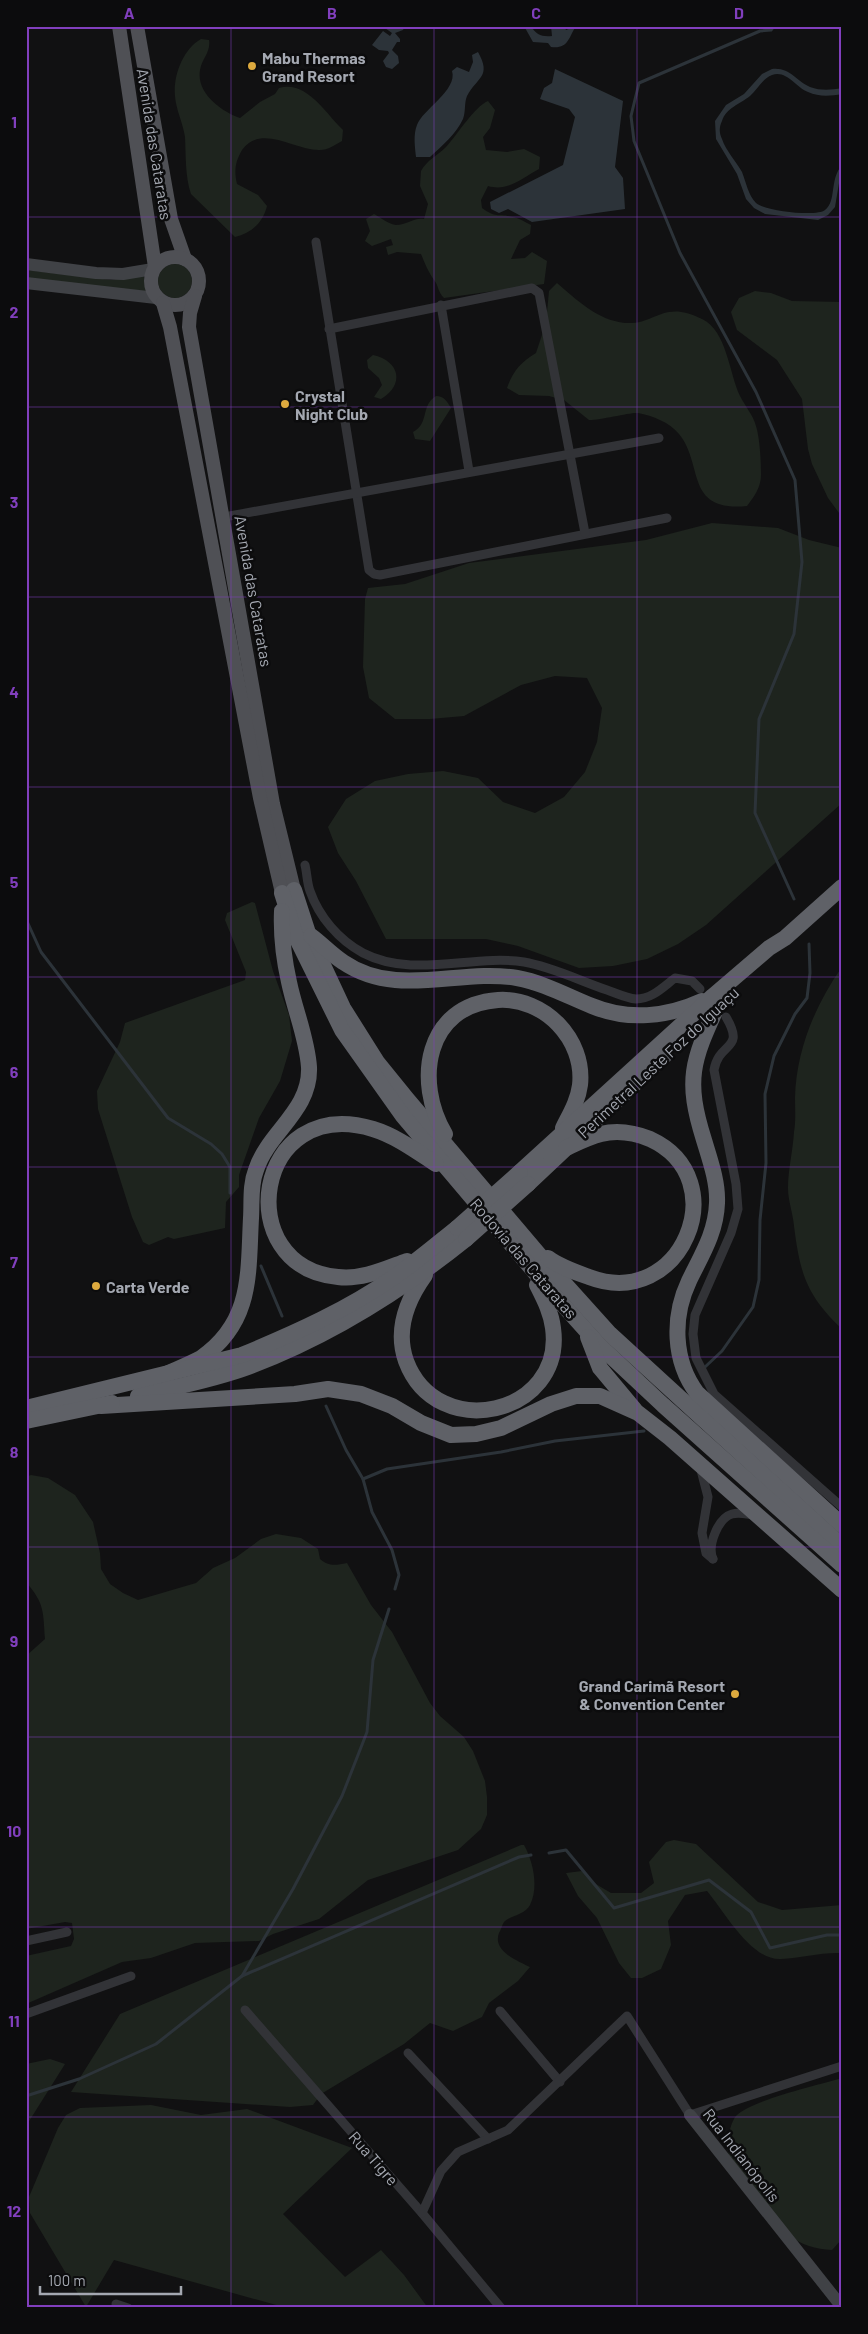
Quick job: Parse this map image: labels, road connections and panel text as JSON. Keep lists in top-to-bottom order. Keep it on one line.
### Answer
{"streets":{"highway":["Perimetral Leste Foz do Iguaçu","Rodovía das Cataratas"],"main road":["Avenida das Cataratas"],"street":["Rua Indianópolis","Rua Tigre"]},"crossings":[["Avenida das Cataratas","Rodovía das Cataratas"]],"places":["Mabu Thermas Grand Resort","Crystal Night Club","Carta Verde","Grand Carimã Resort & Convention Center"],"scale_bar":"100 m","grid":{"columns":["A","B","C","D"],"rows":["1","2","3","4","5","6","7","8","9","10","11","12"]}}
